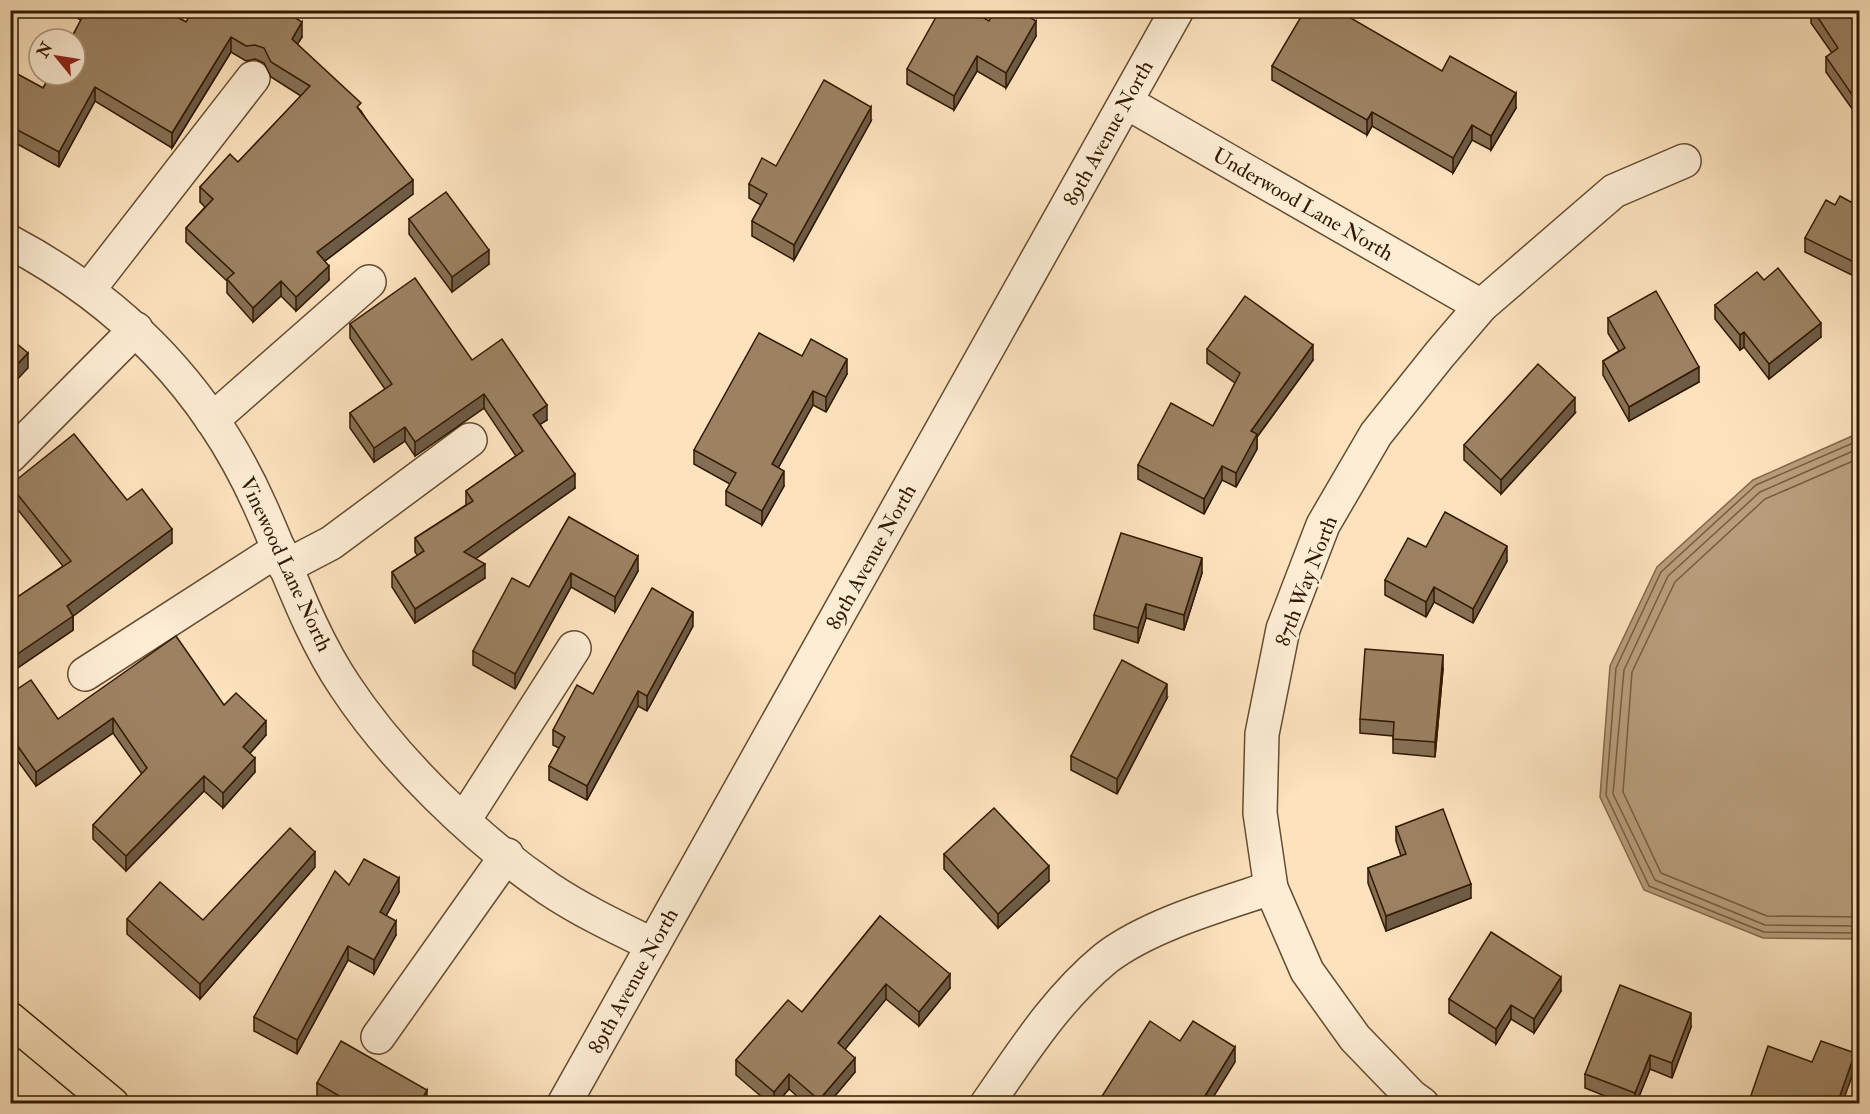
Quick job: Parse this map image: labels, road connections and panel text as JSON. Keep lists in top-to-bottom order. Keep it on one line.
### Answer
{"streets":{"street":["89th Avenue North","Underwood Lane North","Vinewood Lane North","87th Way North"]},"crossings":[["89th Avenue North","Underwood Lane North"],["89th Avenue North","Vinewood Lane North"],["Underwood Lane North","87th Way North"]],"north":"top left"}
